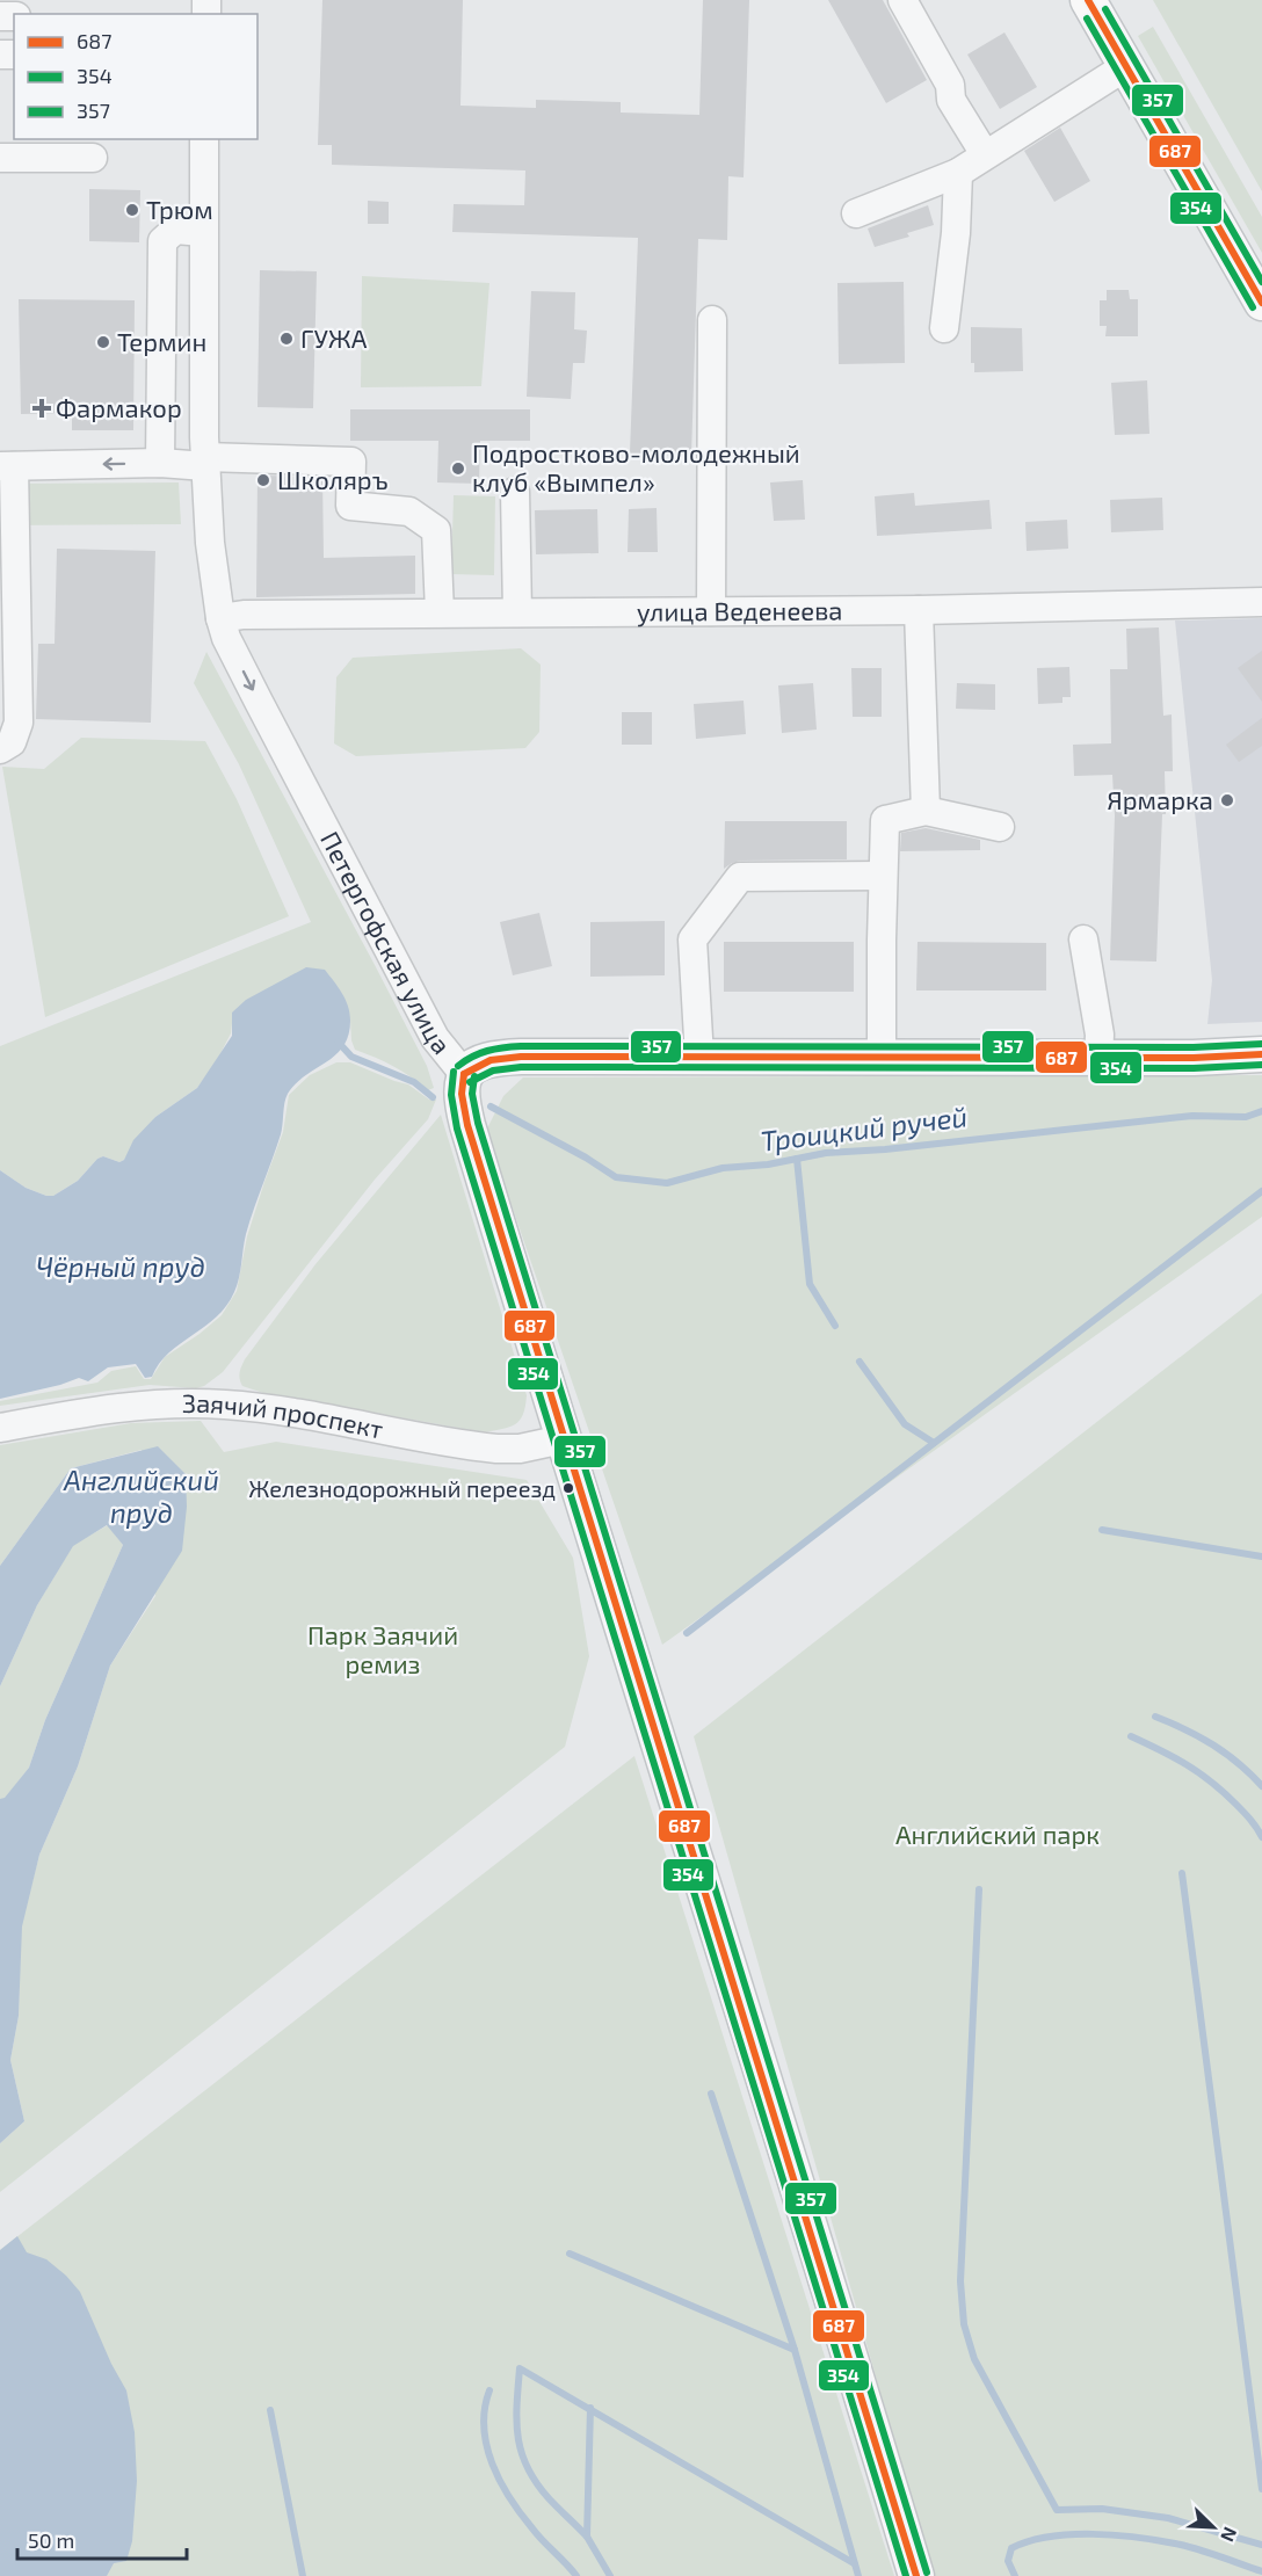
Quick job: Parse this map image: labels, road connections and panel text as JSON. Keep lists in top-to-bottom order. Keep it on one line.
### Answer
{"streets":{"main road":["Петергофская улица"],"street":["улица Веденеева","Заячий проспект"]},"crossings":[["улица Веденеева","Петергофская улица"],["Петергофская улица","Заячий проспект"]],"water":["Троицкий ручей","Чёрный пруд","Английский пруд"],"parks":["Парк Заячий ремиз","Английский парк"],"places":{"other":["Трюм","ГУЖА","Термин","Подростково-молодежный клуб «Вымпел»","Школяръ","Ярмарка","Железнодорожный переезд"],"health":["Фармакор"]},"lines":["transit line 687","transit line 357","transit line 354"],"legend":["687","354","357"],"scale_bar":"50 m","north":"bottom right"}
